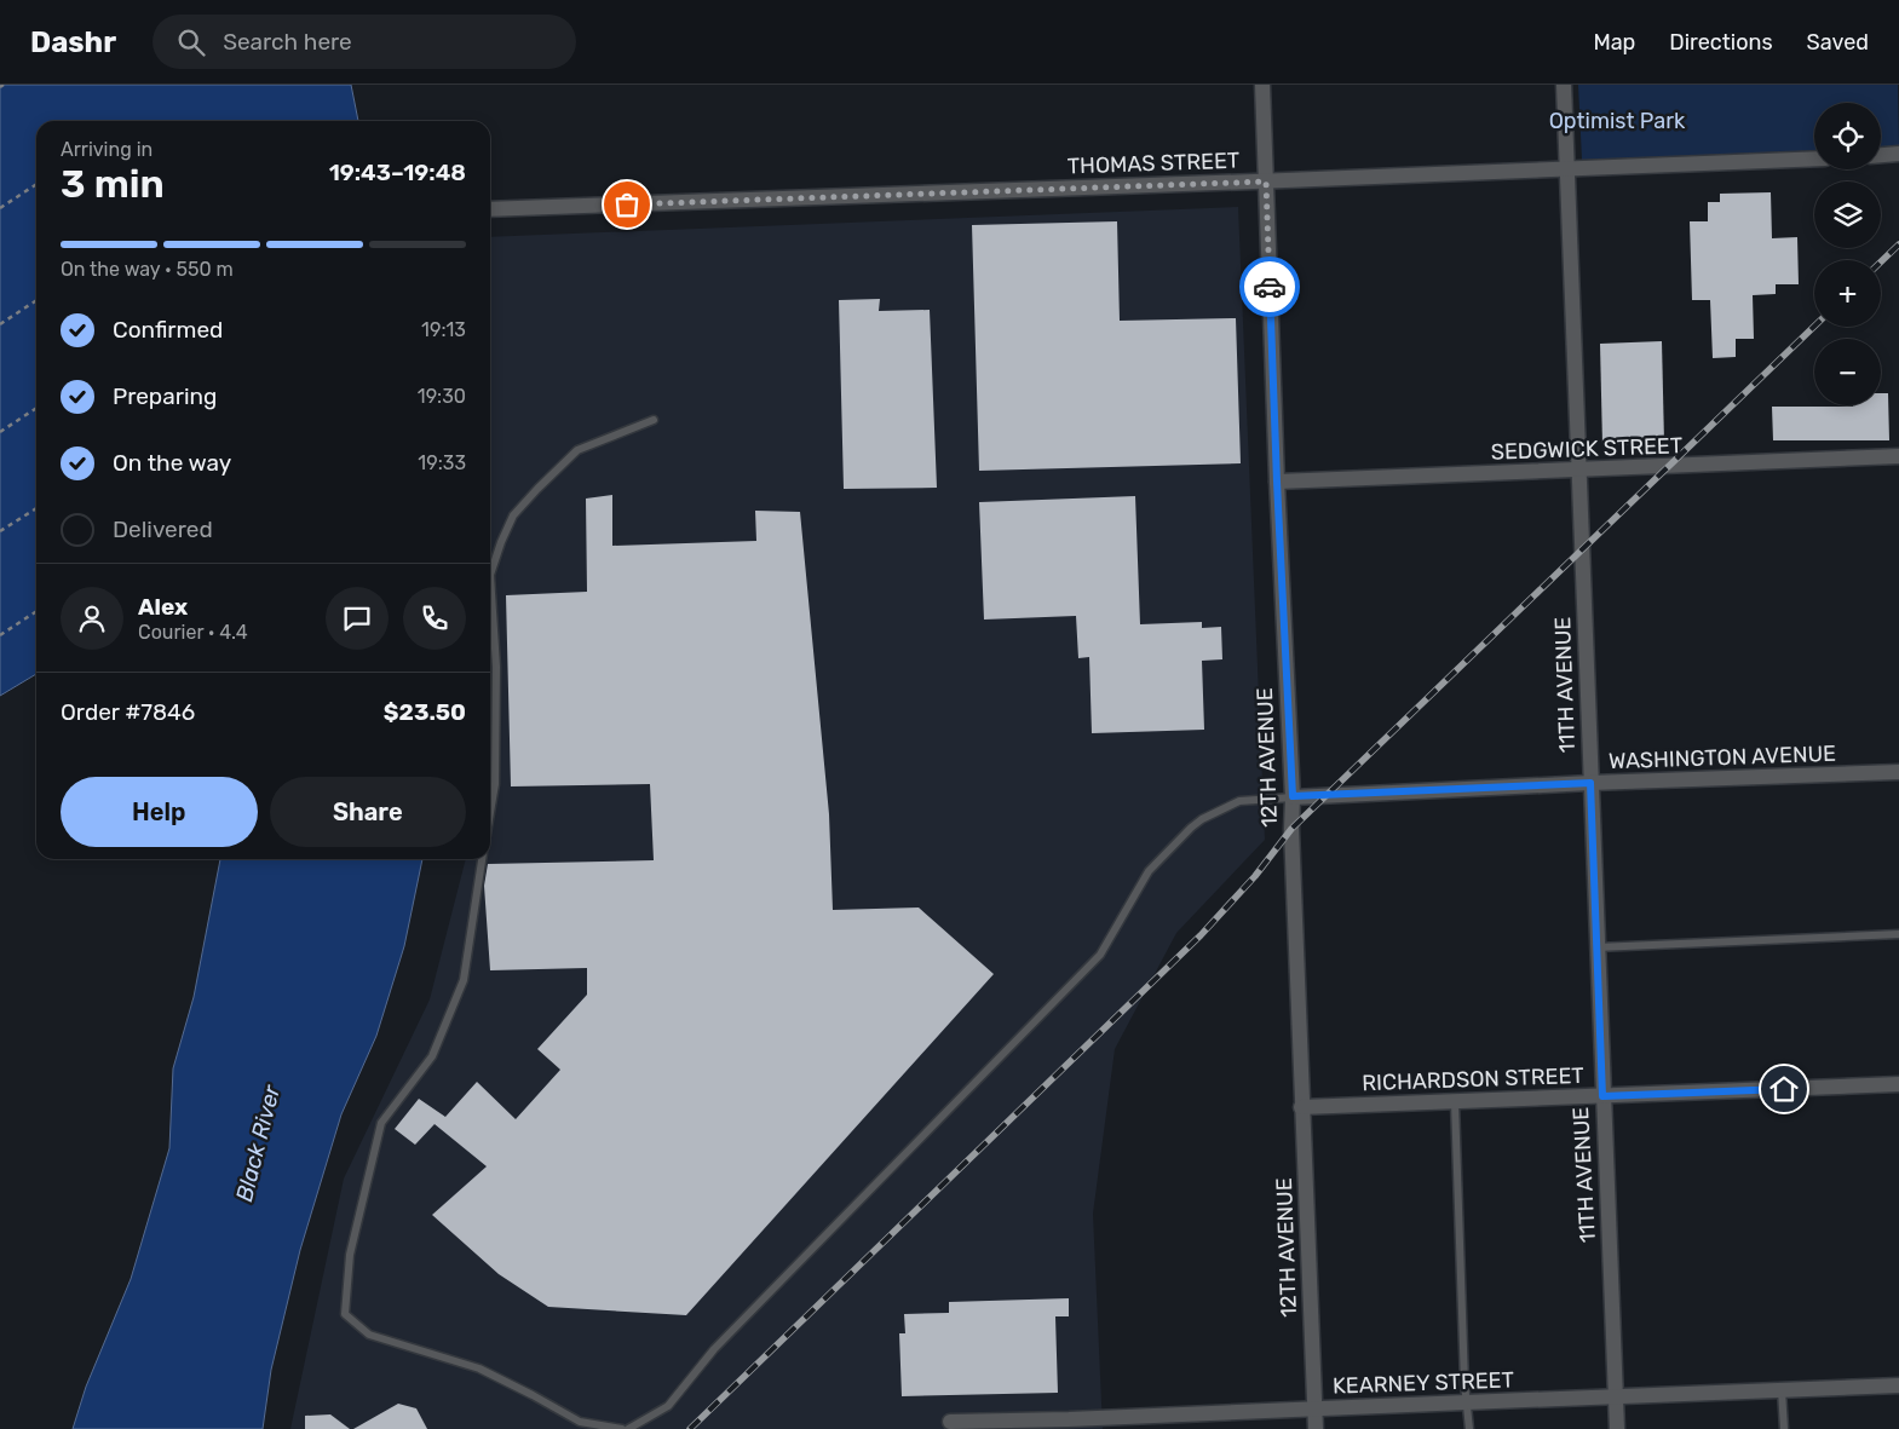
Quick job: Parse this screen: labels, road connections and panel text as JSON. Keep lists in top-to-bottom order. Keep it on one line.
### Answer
{"streets":{"street":["THOMAS STREET","SEDGWICK STREET","11TH AVENUE","12TH AVENUE","WASHINGTON AVENUE","RICHARDSON STREET","KEARNEY STREET"]},"crossings":[["THOMAS STREET","11TH AVENUE"],["THOMAS STREET","12TH AVENUE"],["SEDGWICK STREET","11TH AVENUE"],["SEDGWICK STREET","12TH AVENUE"],["11TH AVENUE","WASHINGTON AVENUE"],["11TH AVENUE","RICHARDSON STREET"],["11TH AVENUE","KEARNEY STREET"],["12TH AVENUE","WASHINGTON AVENUE"],["12TH AVENUE","RICHARDSON STREET"],["12TH AVENUE","KEARNEY STREET"]],"water":["Black River"],"parks":["Optimist Park"],"page":{"header":"Dashr","search":"Search here","nav":["Map","Directions","Saved"],"map_buttons":["+","−"],"heading":["3 min","Arriving in","19:43–19:48"],"panel":["Alex","Courier · 4.4","Order #7846","$23.50"],"bar":"On the way · 550 m","list":[["Confirmed","19:13"],["Preparing","19:30"],["On the way","19:33"],"Delivered"],"buttons":["Help","Share"]}}
